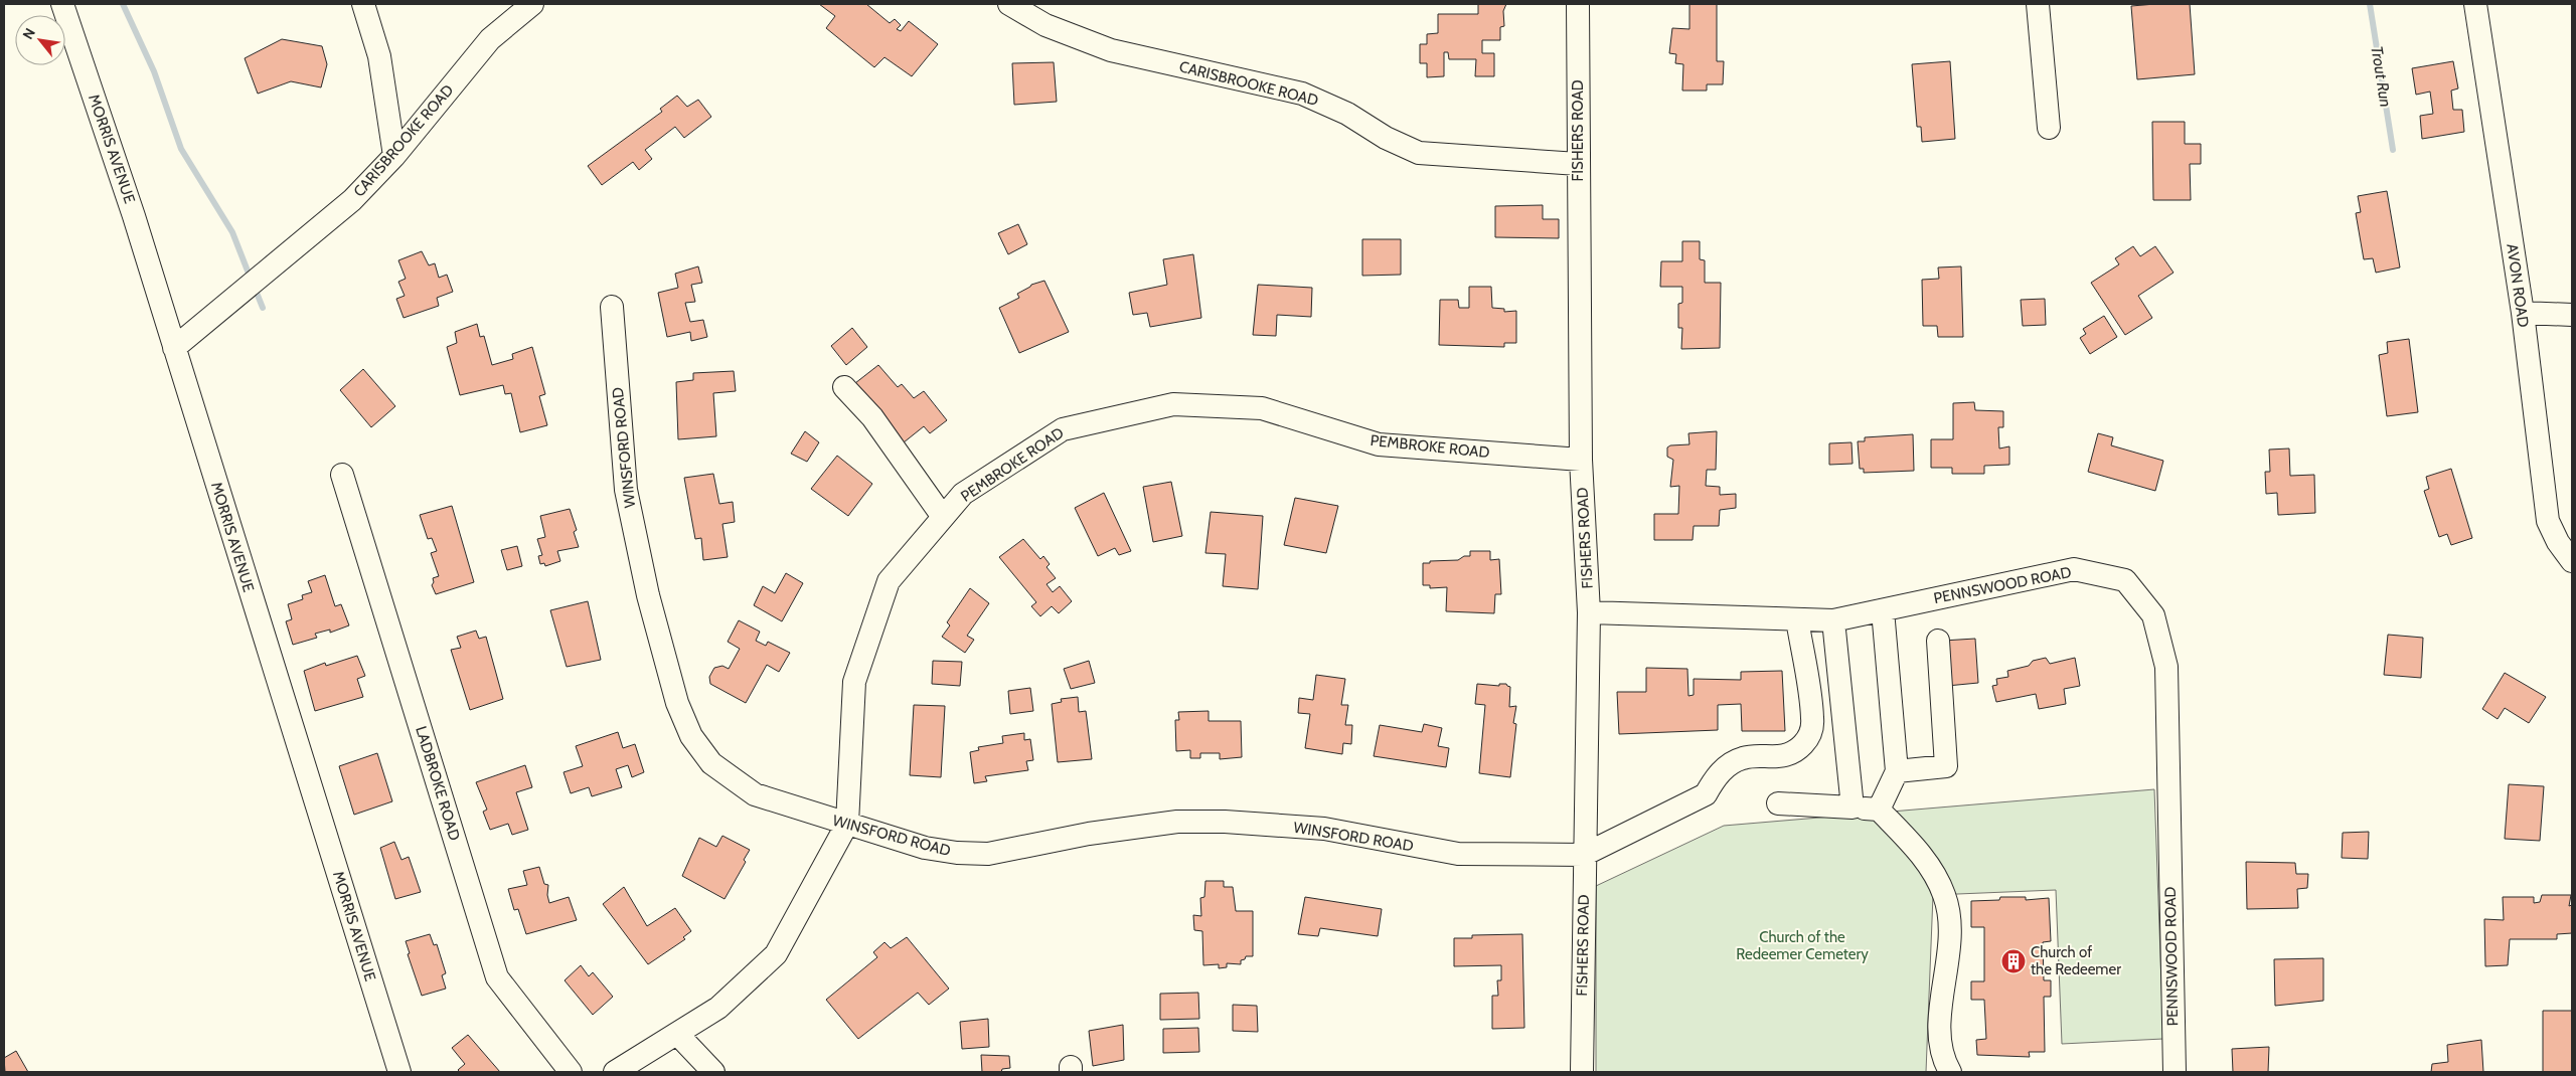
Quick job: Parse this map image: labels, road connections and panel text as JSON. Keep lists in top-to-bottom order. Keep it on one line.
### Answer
{"streets":{"street":["CARISBROOKE ROAD","FISHERS ROAD","MORRIS AVENUE","AVON ROAD","PEMBROKE ROAD","WINSFORD ROAD","PENNSWOOD ROAD","LADBROKE ROAD"]},"crossings":[["CARISBROOKE ROAD","FISHERS ROAD"],["CARISBROOKE ROAD","MORRIS AVENUE"],["FISHERS ROAD","PEMBROKE ROAD"],["FISHERS ROAD","WINSFORD ROAD"],["FISHERS ROAD","PENNSWOOD ROAD"],["PEMBROKE ROAD","WINSFORD ROAD"]],"water":["Trout Run"],"parks":["Church of the Redeemer Cemetery"],"places":{"building":["Church of the Redeemer"]},"north":"top left"}
